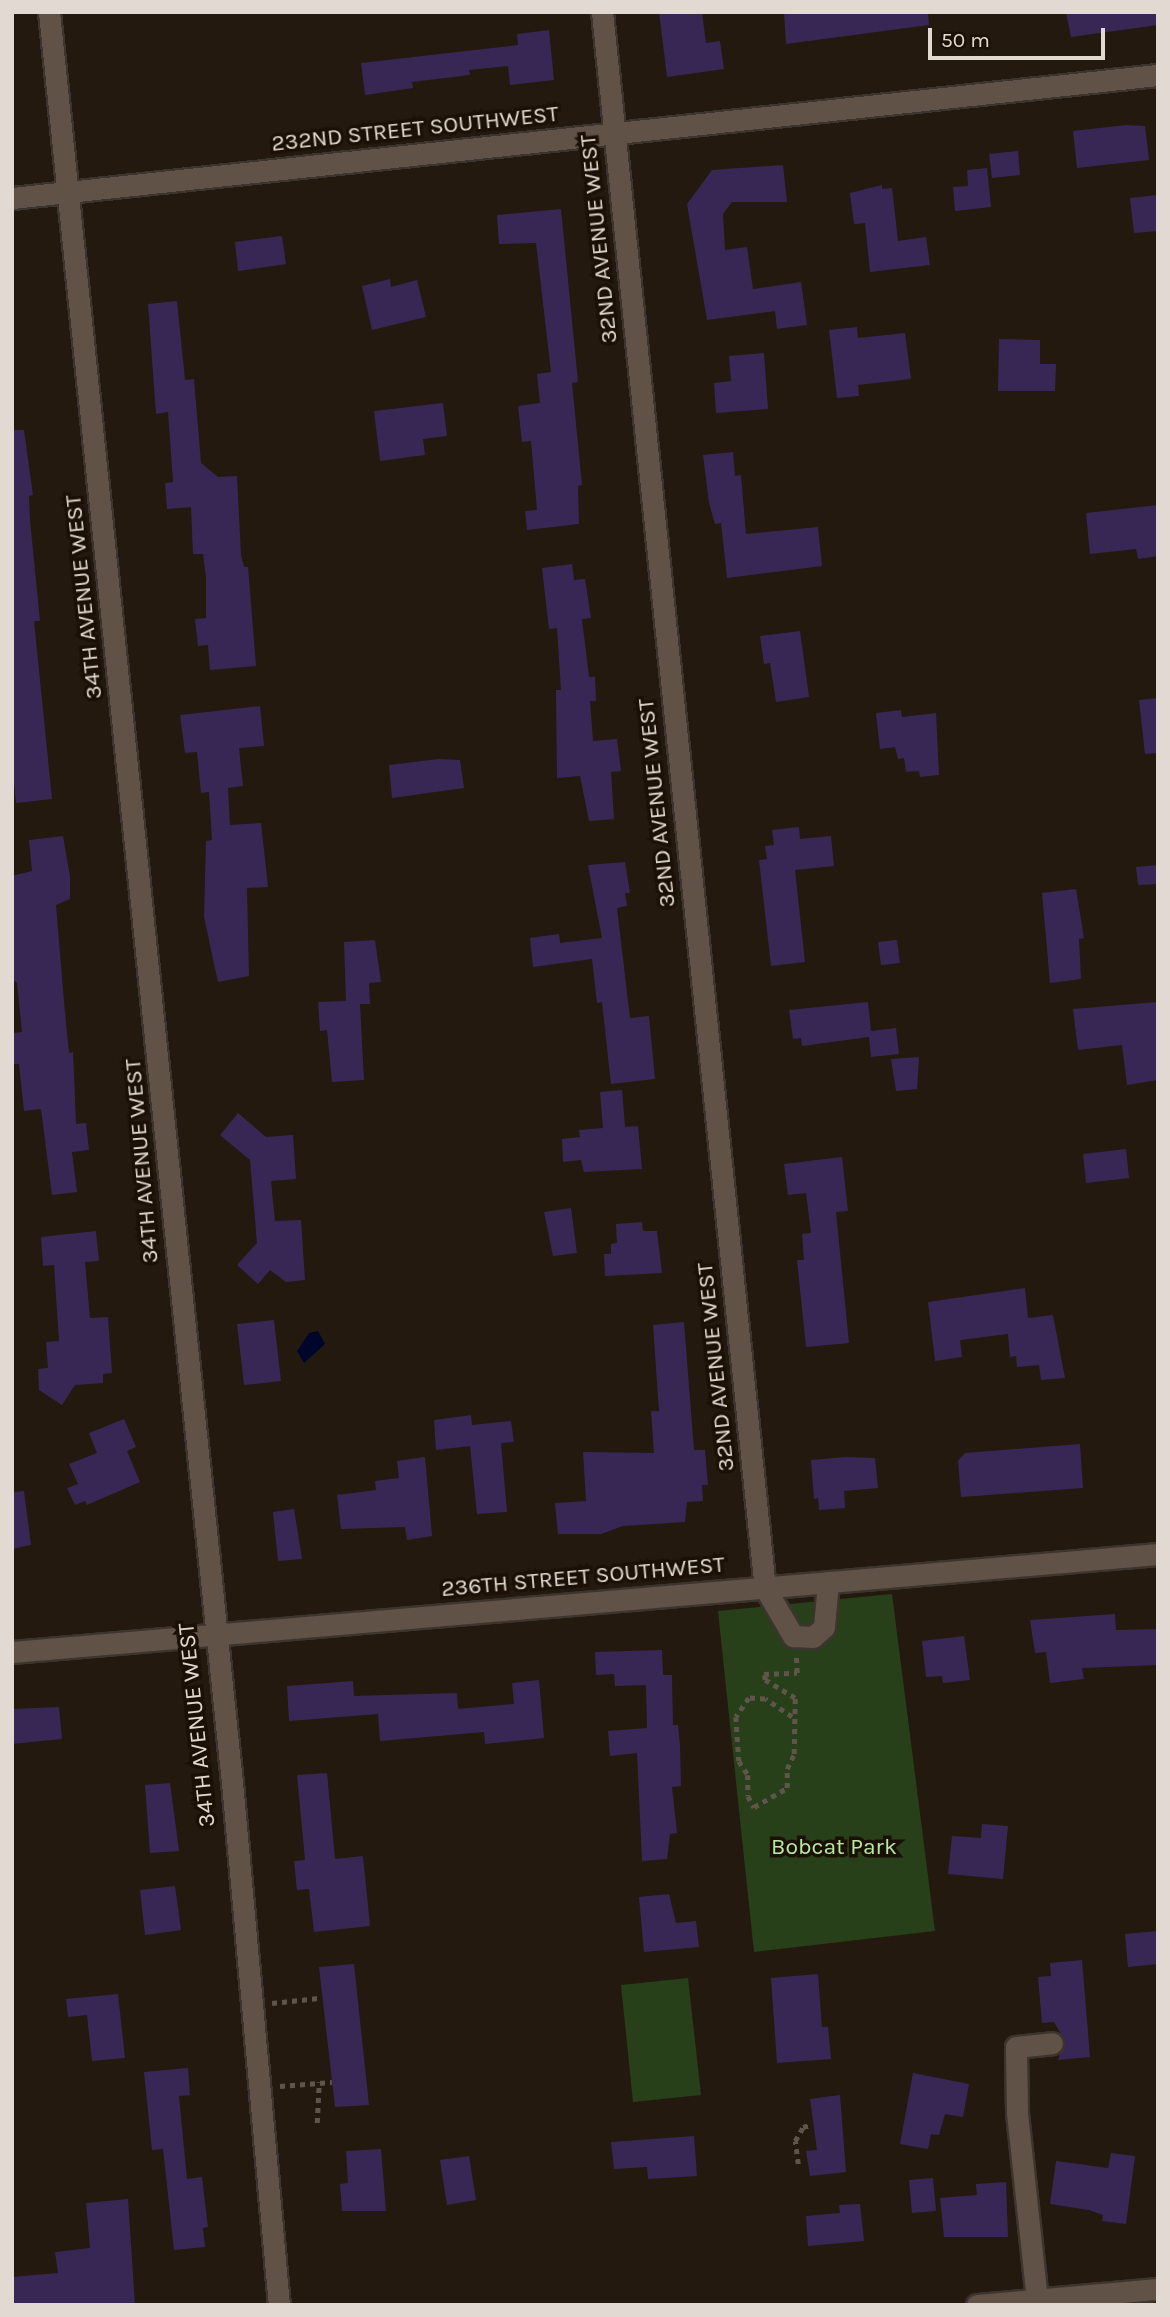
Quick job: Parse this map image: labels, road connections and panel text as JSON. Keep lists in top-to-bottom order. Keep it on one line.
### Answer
{"streets":{"street":["232ND STREET SOUTHWEST","32ND AVENUE WEST","34TH AVENUE WEST","236TH STREET SOUTHWEST"]},"crossings":[["232ND STREET SOUTHWEST","32ND AVENUE WEST"],["232ND STREET SOUTHWEST","34TH AVENUE WEST"],["32ND AVENUE WEST","236TH STREET SOUTHWEST"],["34TH AVENUE WEST","236TH STREET SOUTHWEST"]],"parks":["Bobcat Park"],"scale_bar":"50 m"}
